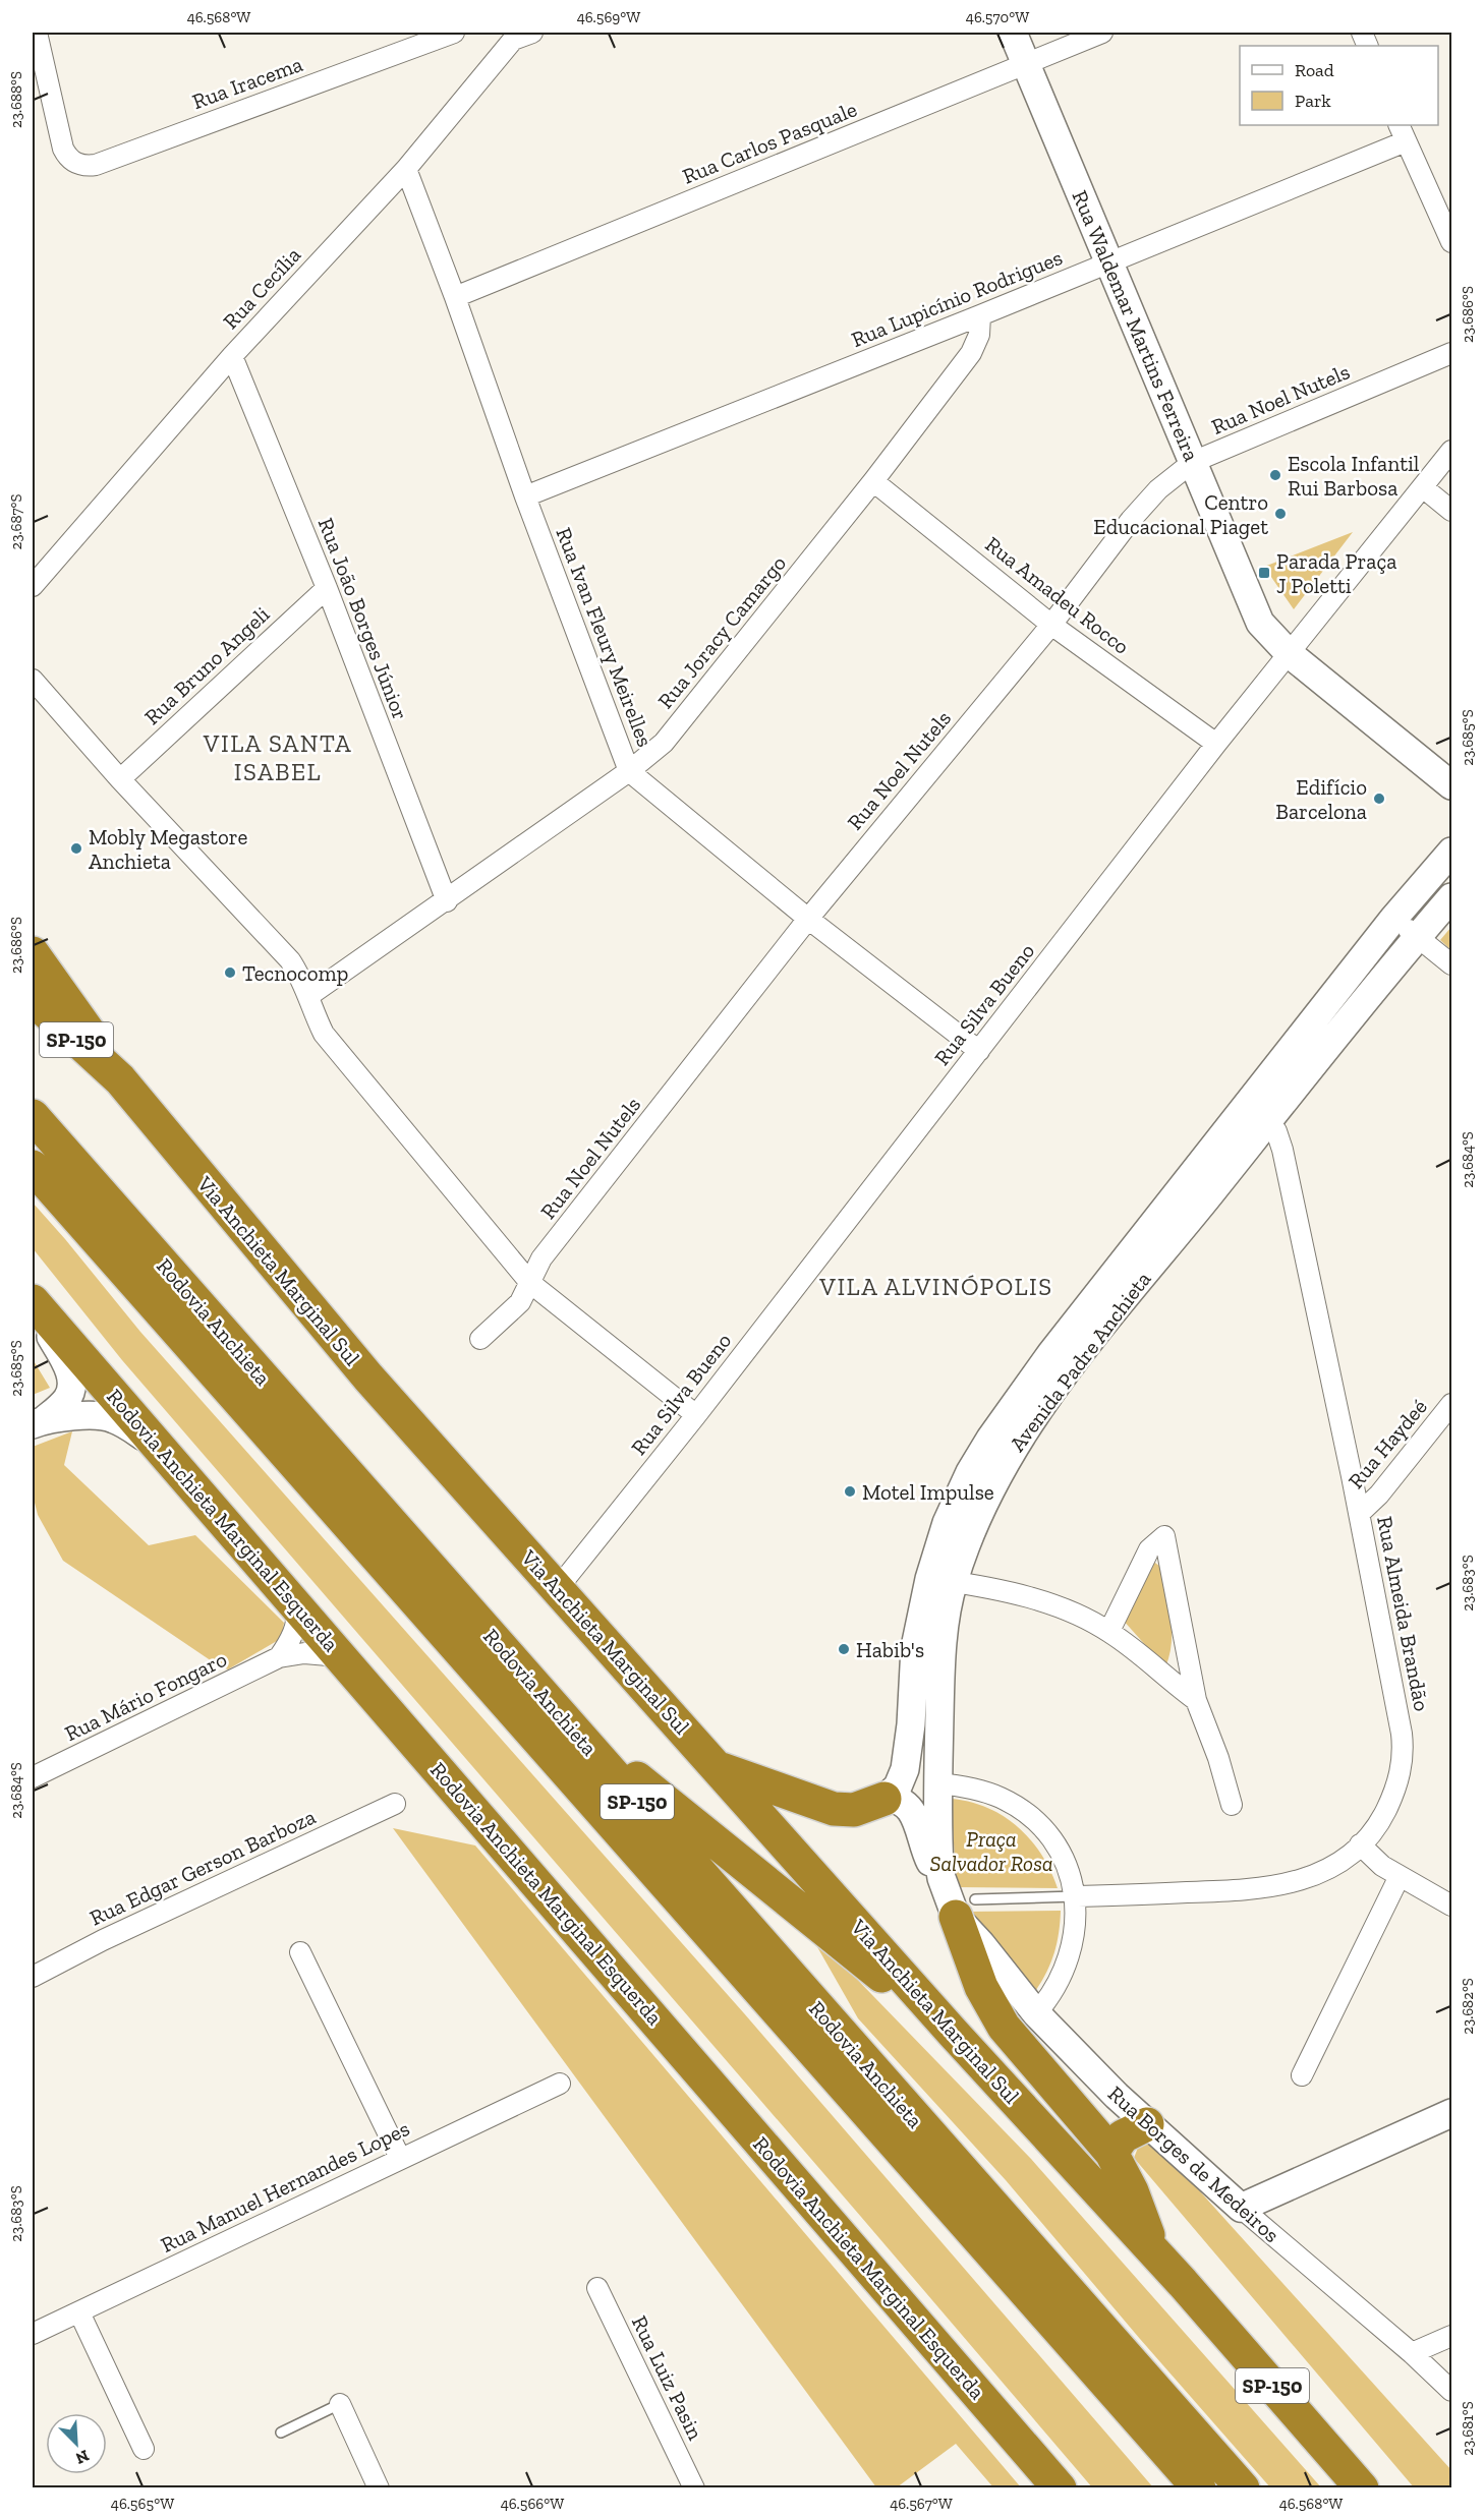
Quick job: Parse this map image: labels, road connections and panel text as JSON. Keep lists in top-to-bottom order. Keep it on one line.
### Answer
{"streets":{"highway":["SP-150","Via Anchieta Marginal Sul","Rodovia Anchieta","Rodovia Anchieta Marginal Esquerda"],"street":["Rua Iracema","Rua Carlos Pasquale","Rua Cecília","Rua Lupicínio Rodrigues","Rua Waldemar Martins Ferreira","Rua Noel Nutels","Rua Amadeu Rocco","Rua João Borges Júnior","Rua Joracy Camargo","Rua Ivan Fleury Meirelles","Rua Bruno Angeli","Rua Silva Bueno","Avenida Padre Anchieta","Rua Haydeé","Rua Almeida Brandão","Rua Mário Fongaro","Rua Edgar Gerson Barboza","Rua Borges de Medeiros","Rua Manuel Hernandes Lopes","Rua Luiz Pasin"]},"crossings":[["Rua Carlos Pasquale","Rua Waldemar Martins Ferreira"],["Rua Carlos Pasquale","Rua Ivan Fleury Meirelles"],["Rua Cecília","Rua João Borges Júnior"],["Rua Cecília","Rua Ivan Fleury Meirelles"],["Rua Lupicínio Rodrigues","Rua Waldemar Martins Ferreira"],["Rua Lupicínio Rodrigues","Rua Joracy Camargo"],["Rua Lupicínio Rodrigues","Rua Ivan Fleury Meirelles"],["Rua Waldemar Martins Ferreira","Rua Noel Nutels"],["Rua Waldemar Martins Ferreira","Rua Silva Bueno"],["Rua Noel Nutels","Rua Amadeu Rocco"],["Rua Noel Nutels","Rua Ivan Fleury Meirelles"],["Rua Amadeu Rocco","Rua Joracy Camargo"],["Rua Amadeu Rocco","Rua Silva Bueno"],["Rua João Borges Júnior","Rua Joracy Camargo"],["Rua João Borges Júnior","Rua Bruno Angeli"],["Rua Joracy Camargo","Rua Ivan Fleury Meirelles"],["Rua Ivan Fleury Meirelles","Rua Silva Bueno"],["Rua Silva Bueno","Via Anchieta Marginal Sul"],["Avenida Padre Anchieta","Rua Almeida Brandão"],["Avenida Padre Anchieta","Rua Borges de Medeiros"],["Rua Haydeé","Rua Almeida Brandão"],["Rodovia Anchieta Marginal Esquerda","Rua Mário Fongaro"]],"districts":["VILA SANTA ISABEL","VILA ALVINÓPOLIS"],"parks":["Praça Salvador Rosa"],"places":{"other":["Escola Infantil Rui Barbosa","Centro Educacional Piaget","Edifício Barcelona","Mobly Megastore Anchieta","Tecnocomp","Motel Impulse","Habib's"],"transit":["Parada Praça J Poletti"]},"legend":["Road","Park"],"north":"bottom right","coordinates":["46.568°W","46.569°W","46.570°W","23.688°S","23.686°S","23.687°S","23.685°S","23.684°S","23.683°S","23.682°S","23.681°S","46.565°W","46.566°W","46.567°W"]}
